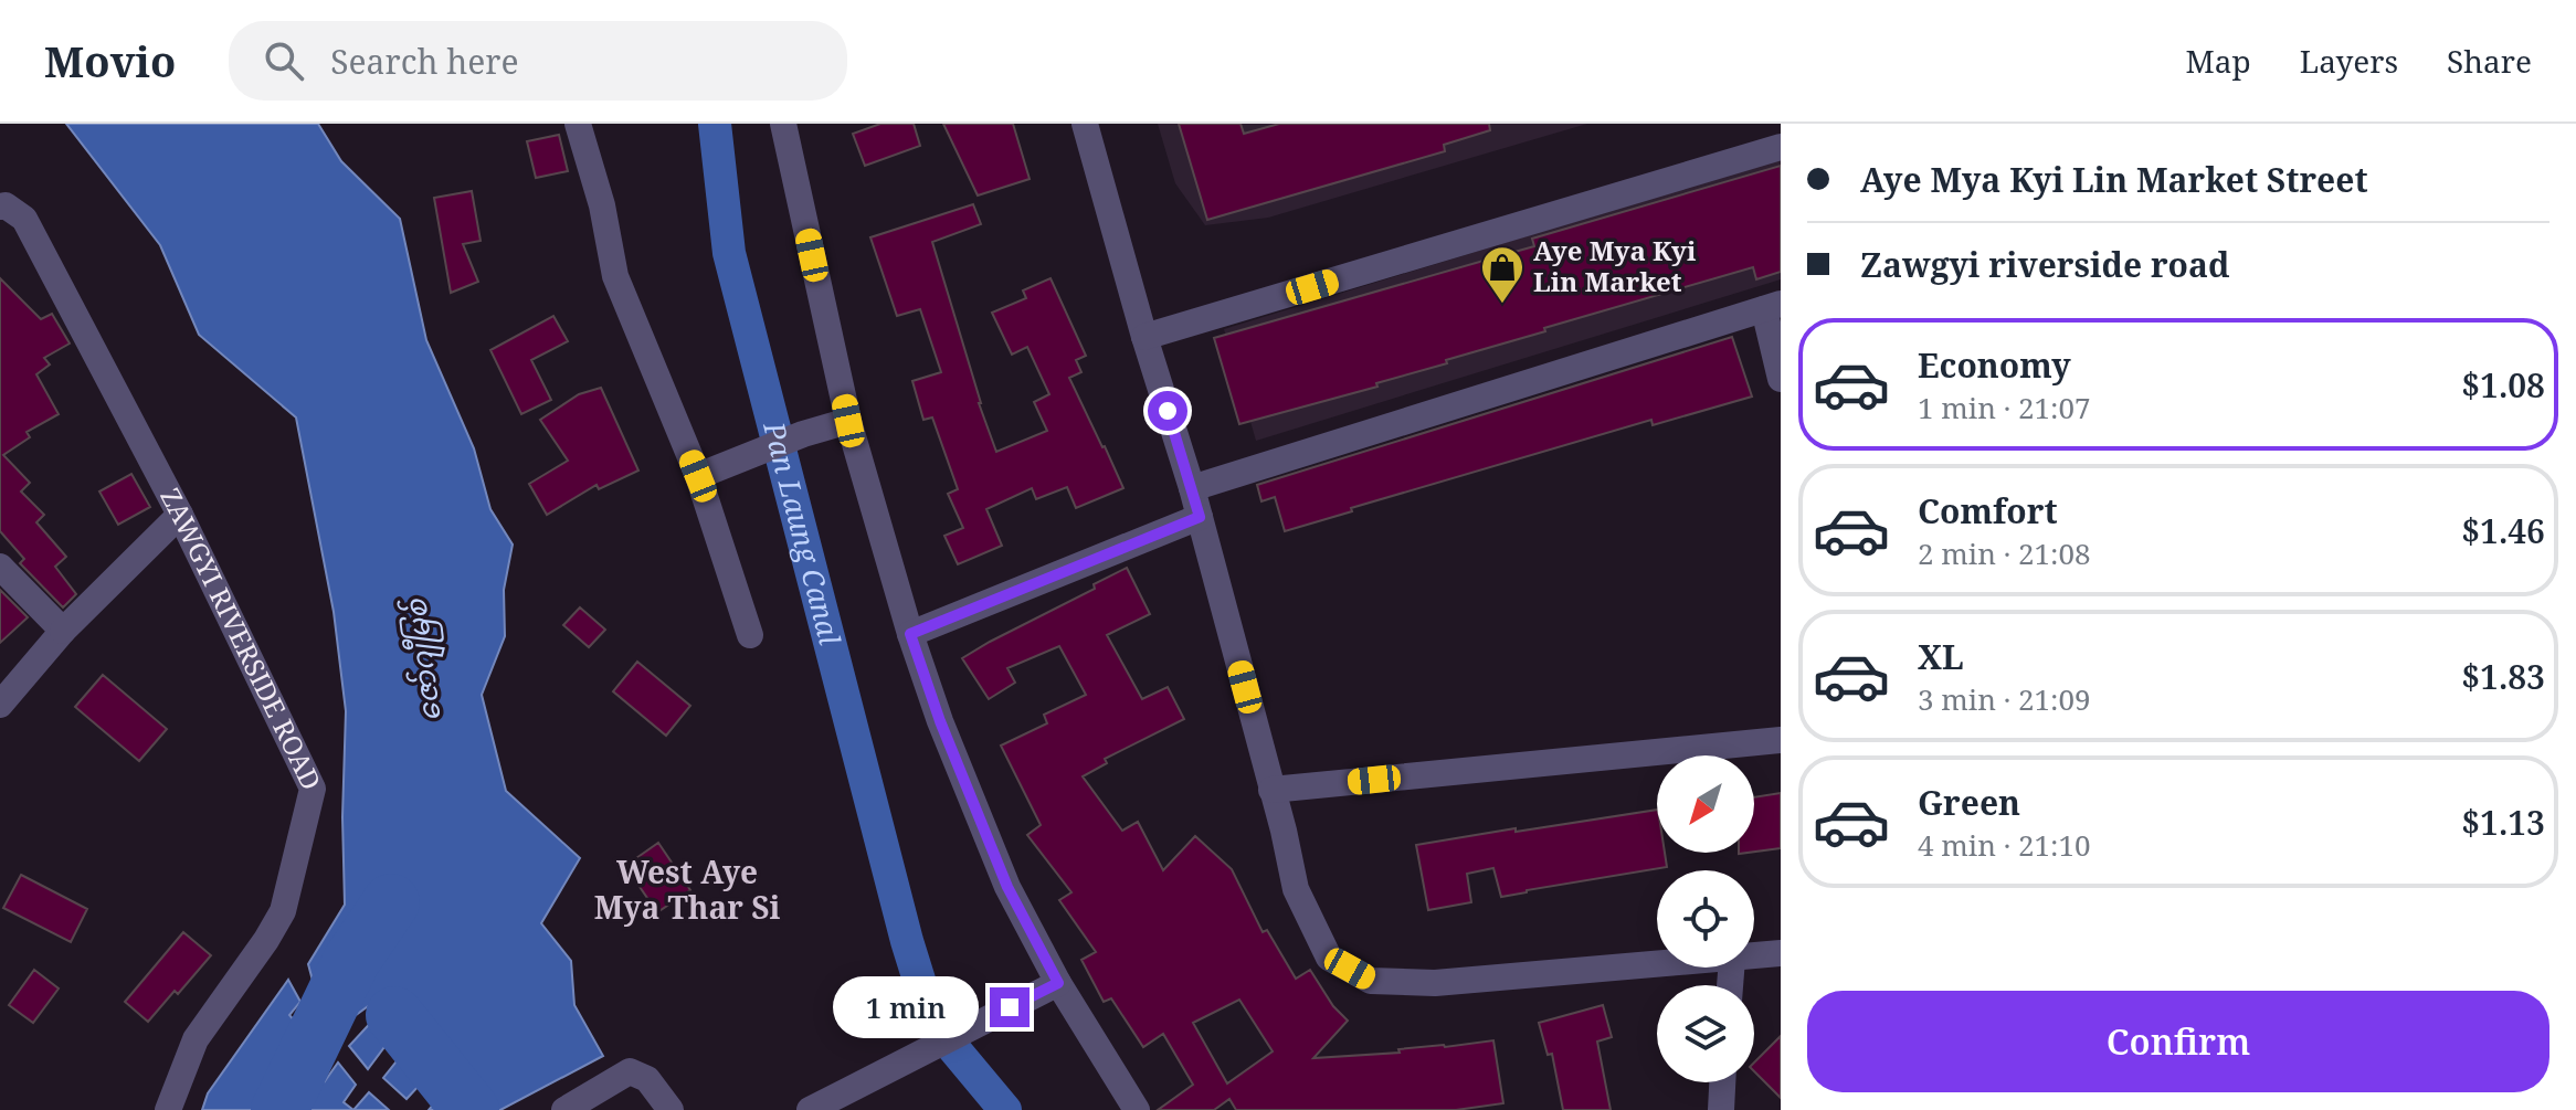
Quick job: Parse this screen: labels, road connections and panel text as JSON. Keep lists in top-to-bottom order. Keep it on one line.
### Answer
{"streets":{"street":["ZAWGYI RIVERSIDE ROAD"]},"districts":["West Aye Mya Thar Si"],"water":["Pan Laung Canal","ဇော်ဂျီမြစ်"],"places":{"shop":["Aye Mya Kyi Lin Market"]},"north":"bottom left","page":{"header":"Movio","search":"Search here","nav":["Map","Layers","Share"],"banner":["Aye Mya Kyi Lin Market Street","Zawgyi riverside road"],"list":[{"name":"Economy","note":"1 min · 21:07","value":"$1.08"},{"name":"Comfort","note":"2 min · 21:08","value":"$1.46"},{"name":"XL","note":"3 min · 21:09","value":"$1.83"},{"name":"Green","note":"4 min · 21:10","value":"$1.13"}],"buttons":"Confirm","bubble":"1 min"}}
